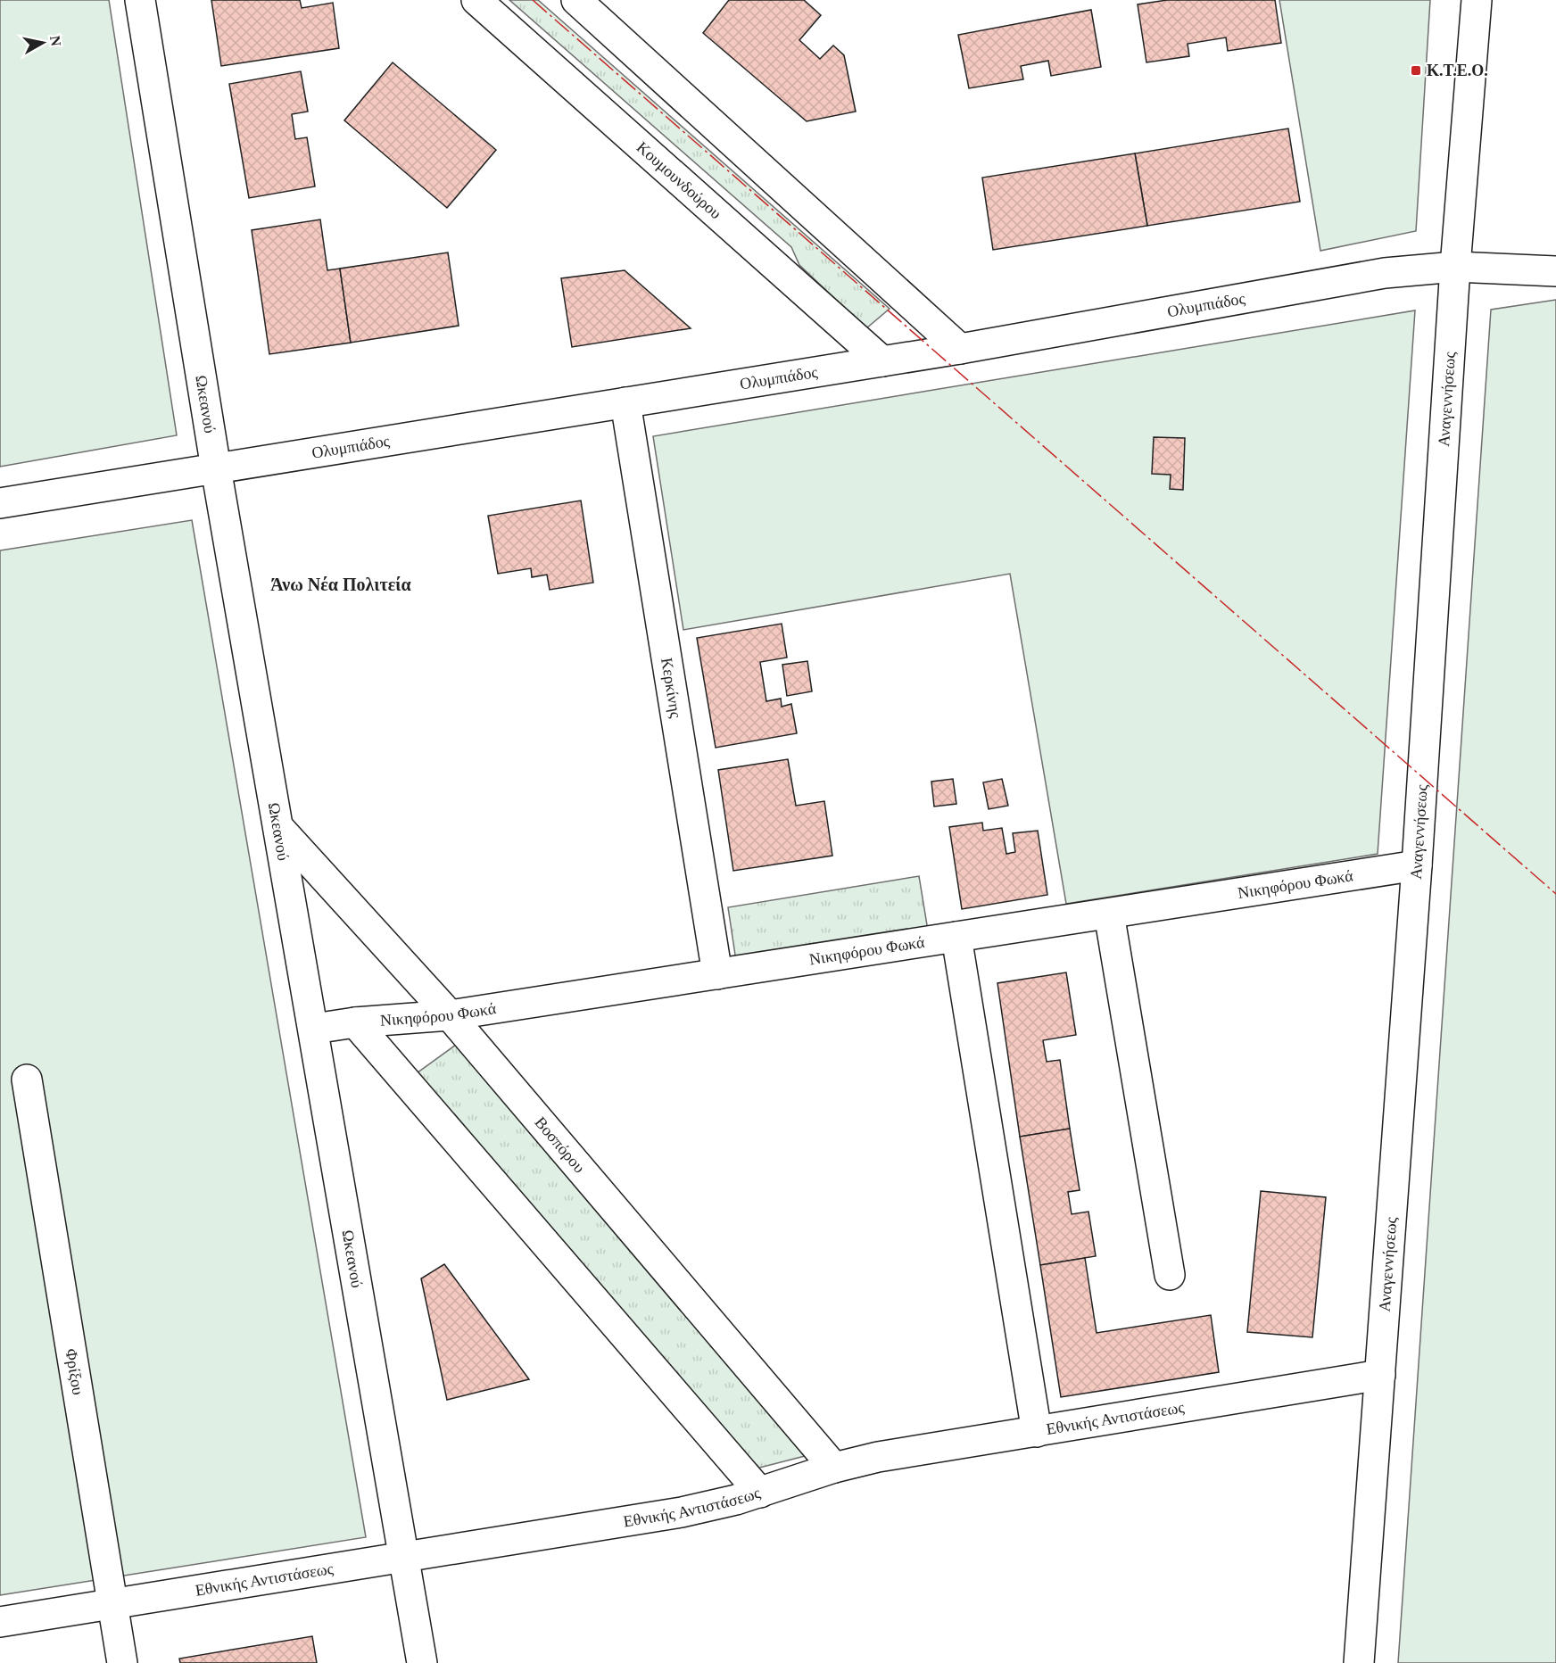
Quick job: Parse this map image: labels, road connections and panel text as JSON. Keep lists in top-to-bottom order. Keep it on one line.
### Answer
{"streets":{"street":["Κουμουνδούρου","Ολυμπιάδος","Αναγεννήσεως","Ωκεανού","Κερκίνης","Νικηφόρου Φωκά","Βοσπόρου","Φρίξου","Εθνικής Αντιστάσεως"]},"crossings":[["Κουμουνδούρου","Ολυμπιάδος"],["Ολυμπιάδος","Αναγεννήσεως"],["Ολυμπιάδος","Ωκεανού"],["Ολυμπιάδος","Κερκίνης"],["Αναγεννήσεως","Νικηφόρου Φωκά"],["Αναγεννήσεως","Εθνικής Αντιστάσεως"],["Ωκεανού","Νικηφόρου Φωκά"],["Ωκεανού","Βοσπόρου"],["Ωκεανού","Εθνικής Αντιστάσεως"],["Κερκίνης","Νικηφόρου Φωκά"],["Νικηφόρου Φωκά","Βοσπόρου"],["Βοσπόρου","Εθνικής Αντιστάσεως"],["Φρίξου","Εθνικής Αντιστάσεως"]],"districts":["Άνω Νέα Πολιτεία"],"places":{"transit":["K.T.E.O."]},"north":"right"}
